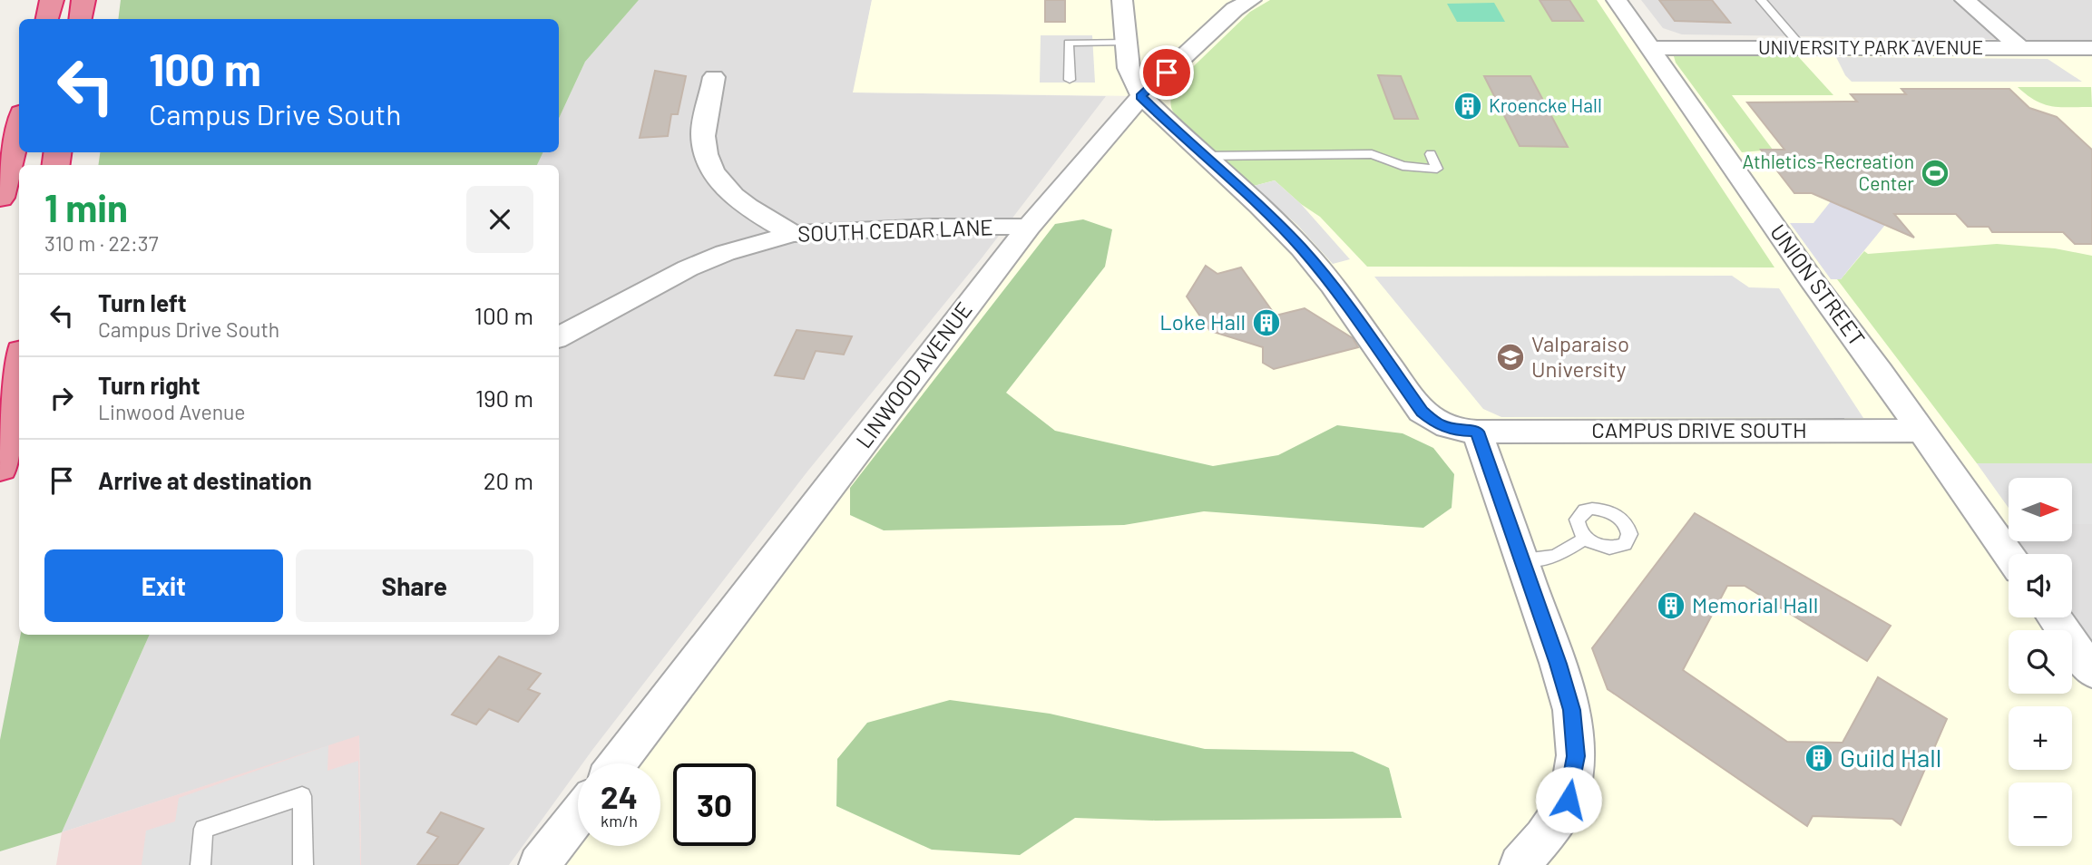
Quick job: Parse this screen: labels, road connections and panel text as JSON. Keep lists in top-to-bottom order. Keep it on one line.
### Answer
{"streets":{"street":["UNIVERSITY PARK AVENUE","SOUTH CEDAR LANE","UNION STREET","LINWOOD AVENUE","CAMPUS DRIVE SOUTH"]},"crossings":[["UNIVERSITY PARK AVENUE","UNION STREET"],["SOUTH CEDAR LANE","LINWOOD AVENUE"],["UNION STREET","CAMPUS DRIVE SOUTH"],["LINWOOD AVENUE","CAMPUS DRIVE SOUTH"]],"places":{"building":["Kroencke Hall","Loke Hall","Memorial Hall","Guild Hall"],"sports":["Athletics-Recreation Center"],"school or university":["Valparaiso University"]},"north":"right","page":{"turn":["100 m","Campus Drive South"],"heading":["1 min","310 m · 22:37"],"list":[{"name":"Turn left","note":"Campus Drive South","value":"100 m"},{"name":"Turn right","note":"Linwood Avenue","value":"190 m"},{"name":"Arrive at destination","value":"20 m"}],"map_buttons":["+","−"],"buttons":["Exit","Share"],"speed":"24 km/h","limit":"30"}}
